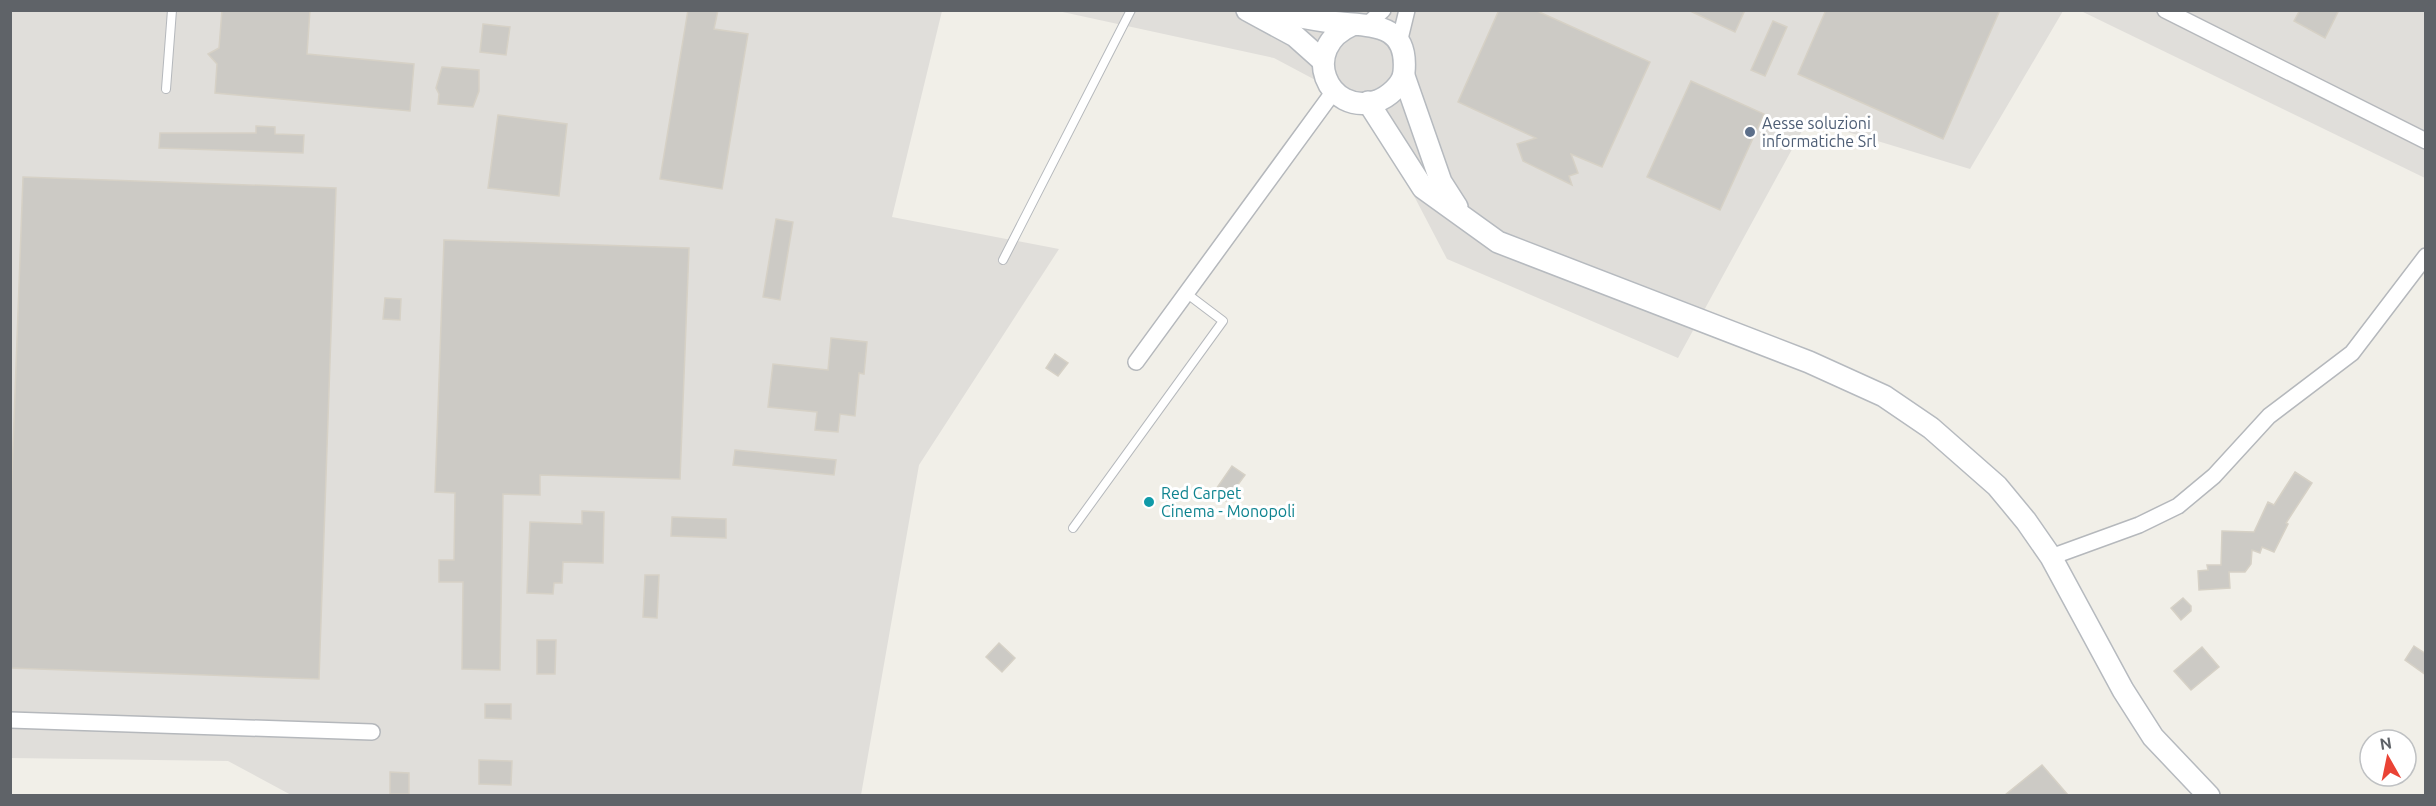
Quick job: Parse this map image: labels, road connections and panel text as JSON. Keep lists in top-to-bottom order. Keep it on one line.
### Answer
{"places":["Aesse soluzioni informatiche Srl","Red Carpet Cinema - Monopoli"],"north":"top"}
